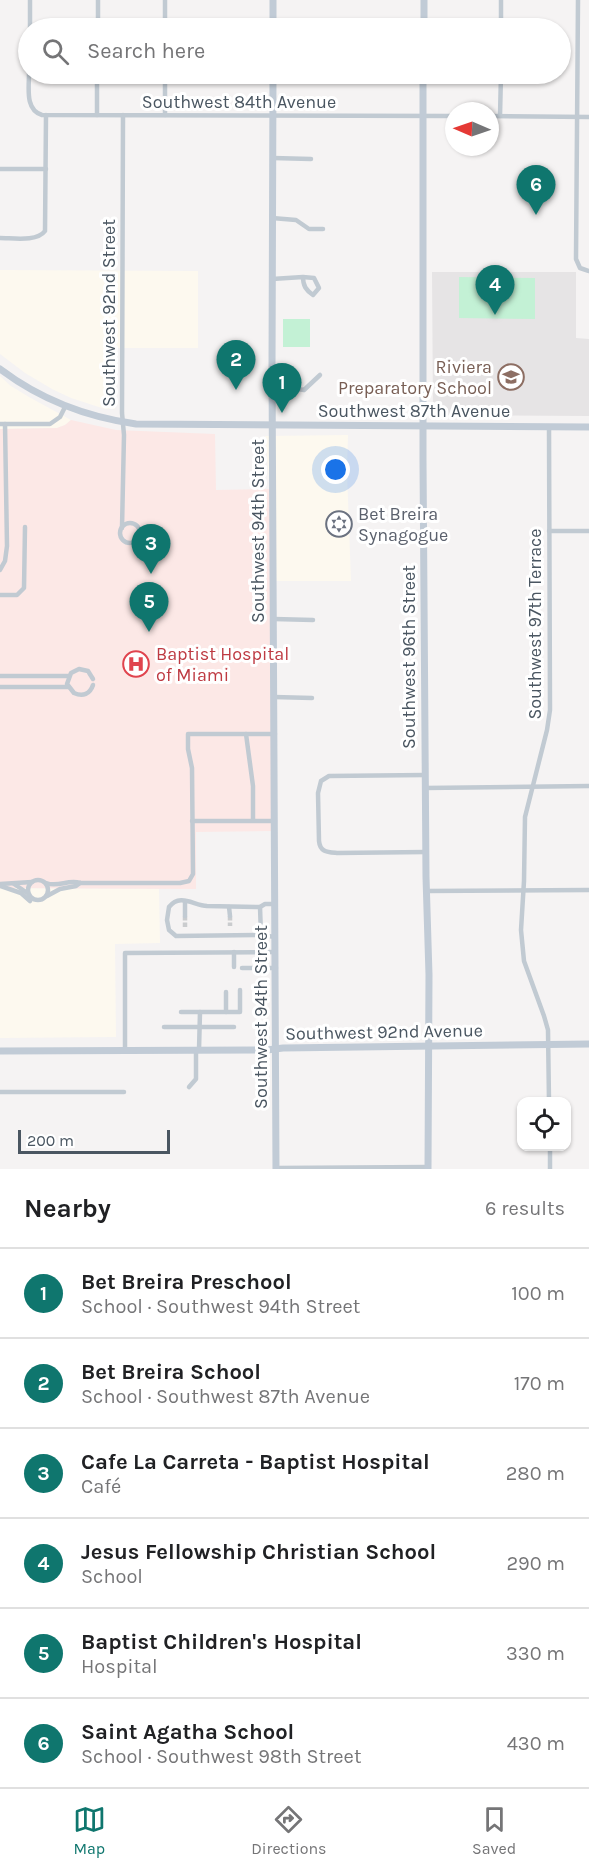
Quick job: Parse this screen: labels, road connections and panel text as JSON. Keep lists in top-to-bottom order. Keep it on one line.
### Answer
{"streets":{"street":["Southwest 84th Avenue","Southwest 92nd Street","Southwest 87th Avenue","Southwest 94th Street","Southwest 97th Terrace","Southwest 96th Street","Southwest 92nd Avenue"]},"crossings":[["Southwest 84th Avenue","Southwest 92nd Street"],["Southwest 84th Avenue","Southwest 94th Street"],["Southwest 84th Avenue","Southwest 96th Street"],["Southwest 92nd Street","Southwest 87th Avenue"],["Southwest 87th Avenue","Southwest 94th Street"],["Southwest 87th Avenue","Southwest 97th Terrace"],["Southwest 87th Avenue","Southwest 96th Street"],["Southwest 94th Street","Southwest 92nd Avenue"],["Southwest 97th Terrace","Southwest 92nd Avenue"],["Southwest 96th Street","Southwest 92nd Avenue"]],"places":{"school or university":["Riviera Preparatory School"],"synagogue":["Bet Breira Synagogue"],"hospital":["Baptist Hospital of Miami"]},"scale_bar":"200 m","north":"left","page":{"search":"Search here","pins":["6","4","2","1","3","5"],"scale":"200 m","heading":["Nearby","6 results"],"list":[{"mark":"1","name":"Bet Breira Preschool","note":"School · Southwest 94th Street","value":"100 m"},{"mark":"2","name":"Bet Breira School","note":"School · Southwest 87th Avenue","value":"170 m"},{"mark":"3","name":"Cafe La Carreta - Baptist Hospital","note":"Café","value":"280 m"},{"mark":"4","name":"Jesus Fellowship Christian School","note":"School","value":"290 m"},{"mark":"5","name":"Baptist Children's Hospital","note":"Hospital","value":"330 m"},{"mark":"6","name":"Saint Agatha School","note":"School · Southwest 98th Street","value":"430 m"}],"nav":["Map","Directions","Saved"]}}
